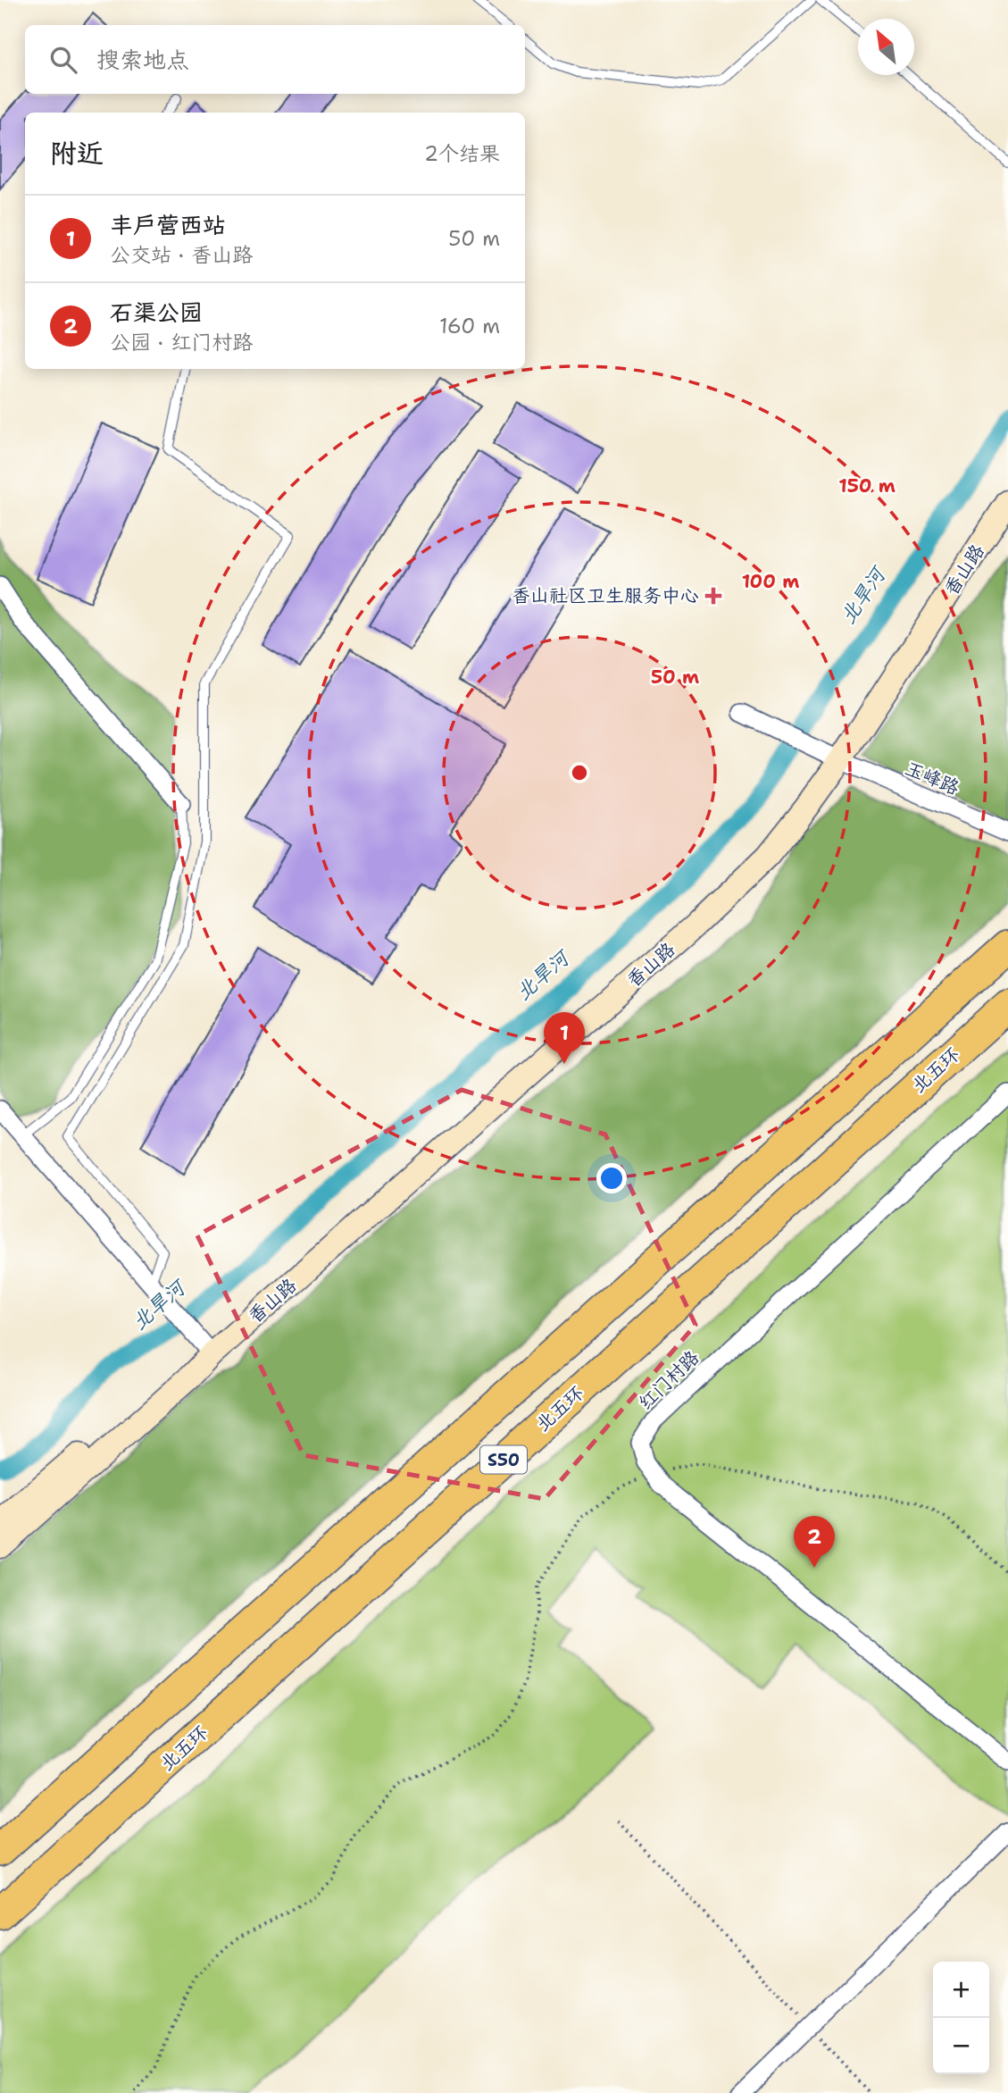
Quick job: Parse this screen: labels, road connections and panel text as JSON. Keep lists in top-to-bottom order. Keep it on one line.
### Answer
{"streets":{"highway":["北五环","S50"],"street":["香山路","玉峰路","红门村路"]},"crossings":[["香山路","玉峰路"]],"water":["北旱河"],"places":{"health":["香山社区卫生服务中心"]},"north":"top left","page":{"search":"搜索地点","heading":["附近","2个结果"],"list":[{"mark":"1","name":"丰户营西站","note":"公交站 · 香山路","value":"50 m"},{"mark":"2","name":"石渠公园","note":"公园 · 红门村路","value":"160 m"}],"pins":["1","2"],"map_buttons":["+","−"]},"rings":["150 m","100 m","50 m"]}
